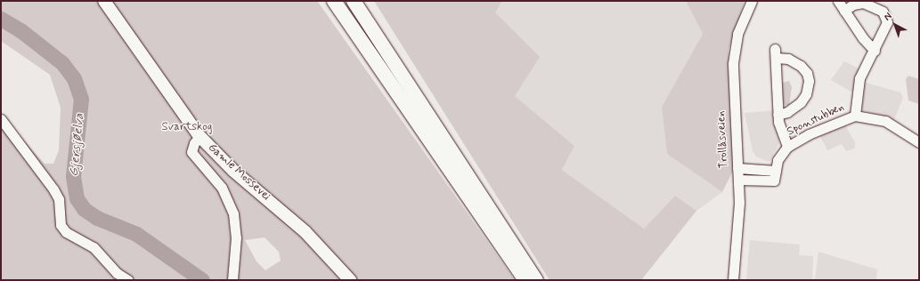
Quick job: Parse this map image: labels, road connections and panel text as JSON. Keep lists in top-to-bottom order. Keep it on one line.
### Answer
{"streets":{"main road":["Gamle Mossevei"],"street":["Sponstubben","Trollåsveien"]},"crossings":[["Sponstubben","Trollåsveien"]],"water":["Gjersjøelva"],"parks":["Svartskog"],"north":"top left"}
